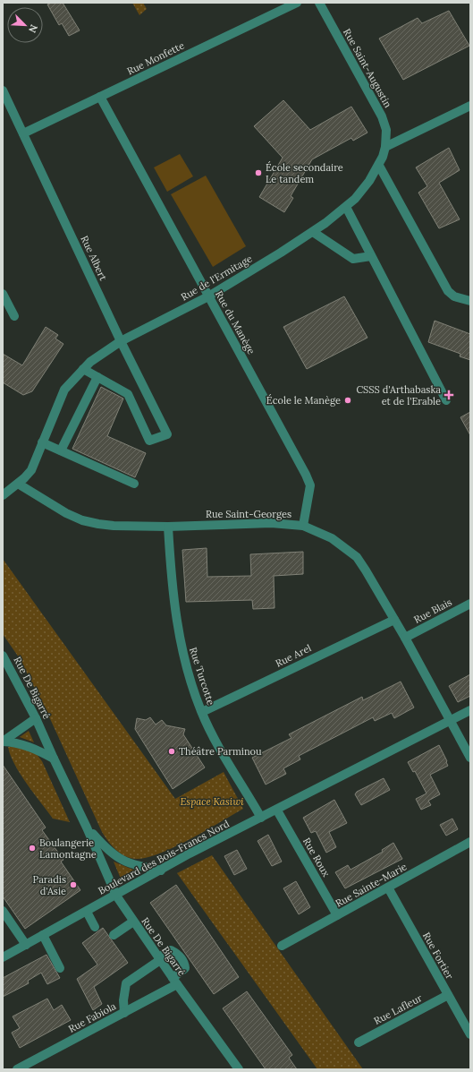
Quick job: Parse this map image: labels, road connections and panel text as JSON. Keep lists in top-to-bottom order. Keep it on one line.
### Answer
{"streets":{"street":["Rue Monfette","Rue Saint-Augustin","Rue Albert","Rue de l'Ermitage","Rue du Manège","Rue Saint-Georges","Rue Blais","Rue Arel","Rue Turcotte","Rue De Bigarré","Boulevard des Bois-Francs Nord","Rue Roux","Rue Sainte-Marie","Rue Fortier","Rue Lafleur","Rue Fabiola"]},"crossings":[["Rue Monfette","Rue Albert"],["Rue Monfette","Rue du Manège"],["Rue Saint-Augustin","Rue de l'Ermitage"],["Rue Albert","Rue de l'Ermitage"],["Rue de l'Ermitage","Rue du Manège"],["Rue de l'Ermitage","Rue Saint-Georges"],["Rue du Manège","Rue Saint-Georges"],["Rue Saint-Georges","Rue Blais"],["Rue Saint-Georges","Rue Arel"],["Rue Saint-Georges","Rue Turcotte"],["Rue Saint-Georges","Boulevard des Bois-Francs Nord"],["Rue Arel","Rue Turcotte"],["Rue Turcotte","Boulevard des Bois-Francs Nord"],["Rue De Bigarré","Boulevard des Bois-Francs Nord"],["Rue De Bigarré","Rue Fabiola"],["Boulevard des Bois-Francs Nord","Rue Roux"],["Rue Roux","Rue Sainte-Marie"],["Rue Sainte-Marie","Rue Fortier"],["Rue Fortier","Rue Lafleur"]],"parks":["Espace Kasiwi"],"places":{"other":["École secondaire Le tandem","École le Manège","Théâtre Parminou","Boulangerie Lamontagne","Paradis d'Asie"],"health":["CSSS d'Arthabaska et de l'Erable"]},"north":"bottom right"}
